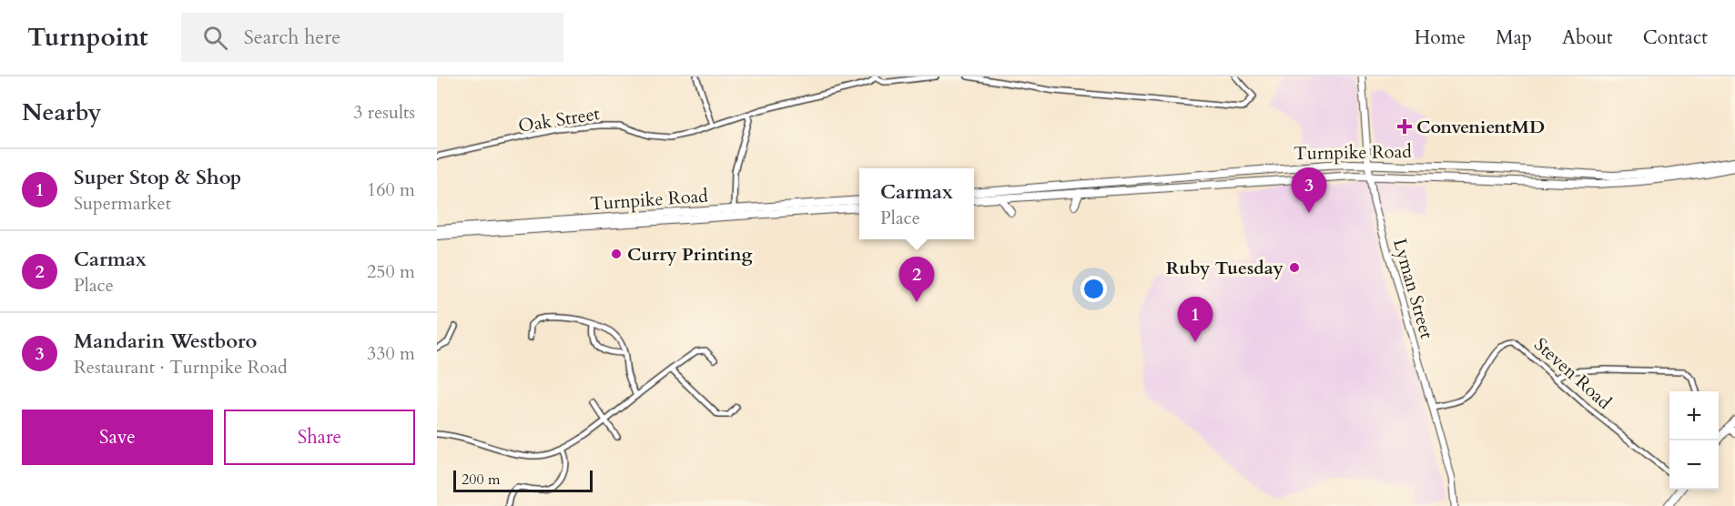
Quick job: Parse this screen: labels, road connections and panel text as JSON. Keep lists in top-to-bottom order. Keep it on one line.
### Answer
{"streets":{"highway":["Turnpike Road"],"street":["Oak Street","Lyman Street","Steven Road"]},"crossings":[["Turnpike Road","Lyman Street"],["Lyman Street","Steven Road"]],"places":{"health":["ConvenientMD"],"other":["Curry Printing","Ruby Tuesday"]},"scale_bar":"200 m","page":{"header":"Turnpoint","search":"Search here","nav":["Home","Map","About","Contact"],"heading":["Nearby","3 results"],"list":[{"mark":"1","name":"Super Stop & Shop","note":"Supermarket","value":"160 m"},{"mark":"2","name":"Carmax","note":"Place","value":"250 m"},{"mark":"3","name":"Mandarin Westboro","note":"Restaurant · Turnpike Road","value":"330 m"}],"pins":["3","2","1"],"popup":["Carmax","Place"],"map_buttons":["+","−"],"buttons":["Save","Share"],"scale":"200 m"}}
